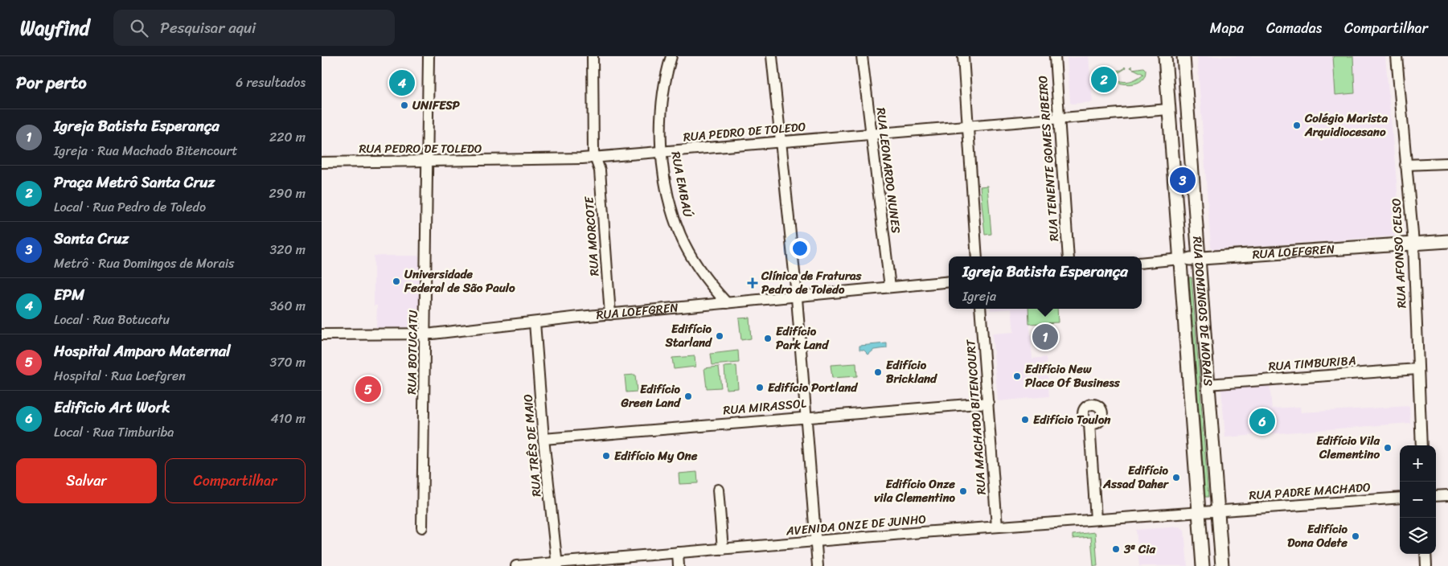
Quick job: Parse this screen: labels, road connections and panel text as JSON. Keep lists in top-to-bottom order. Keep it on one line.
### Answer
{"streets":{"main road":["RUA LOEFGREN","RUA DOMINGOS DE MORAIS"],"street":["RUA PEDRO DE TOLEDO","RUA TENENTE GOMES RIBEIRO","RUA LEONARDO NUNES","RUA EMBAÚ","RUA MORCOTE","RUA AFONSO CELSO","RUA BOTUCATU","RUA TIMBURIBA","RUA MIRASSOL","RUA MACHADO BITENCOURT","RUA TRÊS DE MAIO","RUA PADRE MACHADO","AVENIDA ONZE DE JUNHO"]},"crossings":[["RUA PEDRO DE TOLEDO","RUA TENENTE GOMES RIBEIRO"],["RUA PEDRO DE TOLEDO","RUA LEONARDO NUNES"],["RUA PEDRO DE TOLEDO","RUA EMBAÚ"],["RUA PEDRO DE TOLEDO","RUA MORCOTE"],["RUA PEDRO DE TOLEDO","RUA DOMINGOS DE MORAIS"],["RUA PEDRO DE TOLEDO","RUA BOTUCATU"],["RUA LEONARDO NUNES","RUA LOEFGREN"],["RUA EMBAÚ","RUA LOEFGREN"],["RUA MORCOTE","RUA LOEFGREN"],["RUA LOEFGREN","RUA AFONSO CELSO"],["RUA LOEFGREN","RUA DOMINGOS DE MORAIS"],["RUA LOEFGREN","RUA BOTUCATU"],["RUA LOEFGREN","RUA TRÊS DE MAIO"],["RUA AFONSO CELSO","RUA TIMBURIBA"],["RUA DOMINGOS DE MORAIS","RUA TIMBURIBA"],["RUA DOMINGOS DE MORAIS","RUA PADRE MACHADO"],["RUA DOMINGOS DE MORAIS","AVENIDA ONZE DE JUNHO"],["RUA MIRASSOL","RUA MACHADO BITENCOURT"],["RUA MIRASSOL","RUA TRÊS DE MAIO"],["RUA MACHADO BITENCOURT","AVENIDA ONZE DE JUNHO"],["RUA TRÊS DE MAIO","AVENIDA ONZE DE JUNHO"],["RUA PADRE MACHADO","AVENIDA ONZE DE JUNHO"]],"places":{"other":["UNIFESP","Colégio Marista Arquidiocesano","Universidade Federal de São Paulo","Edifício Starland","Edifício Park Land","Edifício Brickland","Edifício New Place Of Business","Edifício Portland","Edifício Green Land","Edifício Toulon","Edifício Vila Clementino","Edifício My One","Edifício Assad Daher","Edifício Onze vila Clementino","Edifício Dona Odete","3ª Cia"],"health":["Clínica de Fraturas Pedro de Toledo"]},"page":{"header":"Wayfind","search":"Pesquisar aqui","nav":["Mapa","Camadas","Compartilhar"],"heading":["Por perto","6 resultados"],"pins":["2","4","3","1","5","6"],"list":[{"mark":"1","name":"Igreja Batista Esperança","note":"Igreja · Rua Machado Bitencourt","value":"220 m"},{"mark":"2","name":"Praça Metrô Santa Cruz","note":"Local · Rua Pedro de Toledo","value":"290 m"},{"mark":"3","name":"Santa Cruz","note":"Metrô · Rua Domingos de Morais","value":"320 m"},{"mark":"4","name":"EPM","note":"Local · Rua Botucatu","value":"360 m"},{"mark":"5","name":"Hospital Amparo Maternal","note":"Hospital · Rua Loefgren","value":"370 m"},{"mark":"6","name":"Edificio Art Work","note":"Local · Rua Timburiba","value":"410 m"}],"popup":["Igreja Batista Esperança","Igreja"],"map_buttons":["+","−"],"buttons":["Salvar","Compartilhar"]}}
